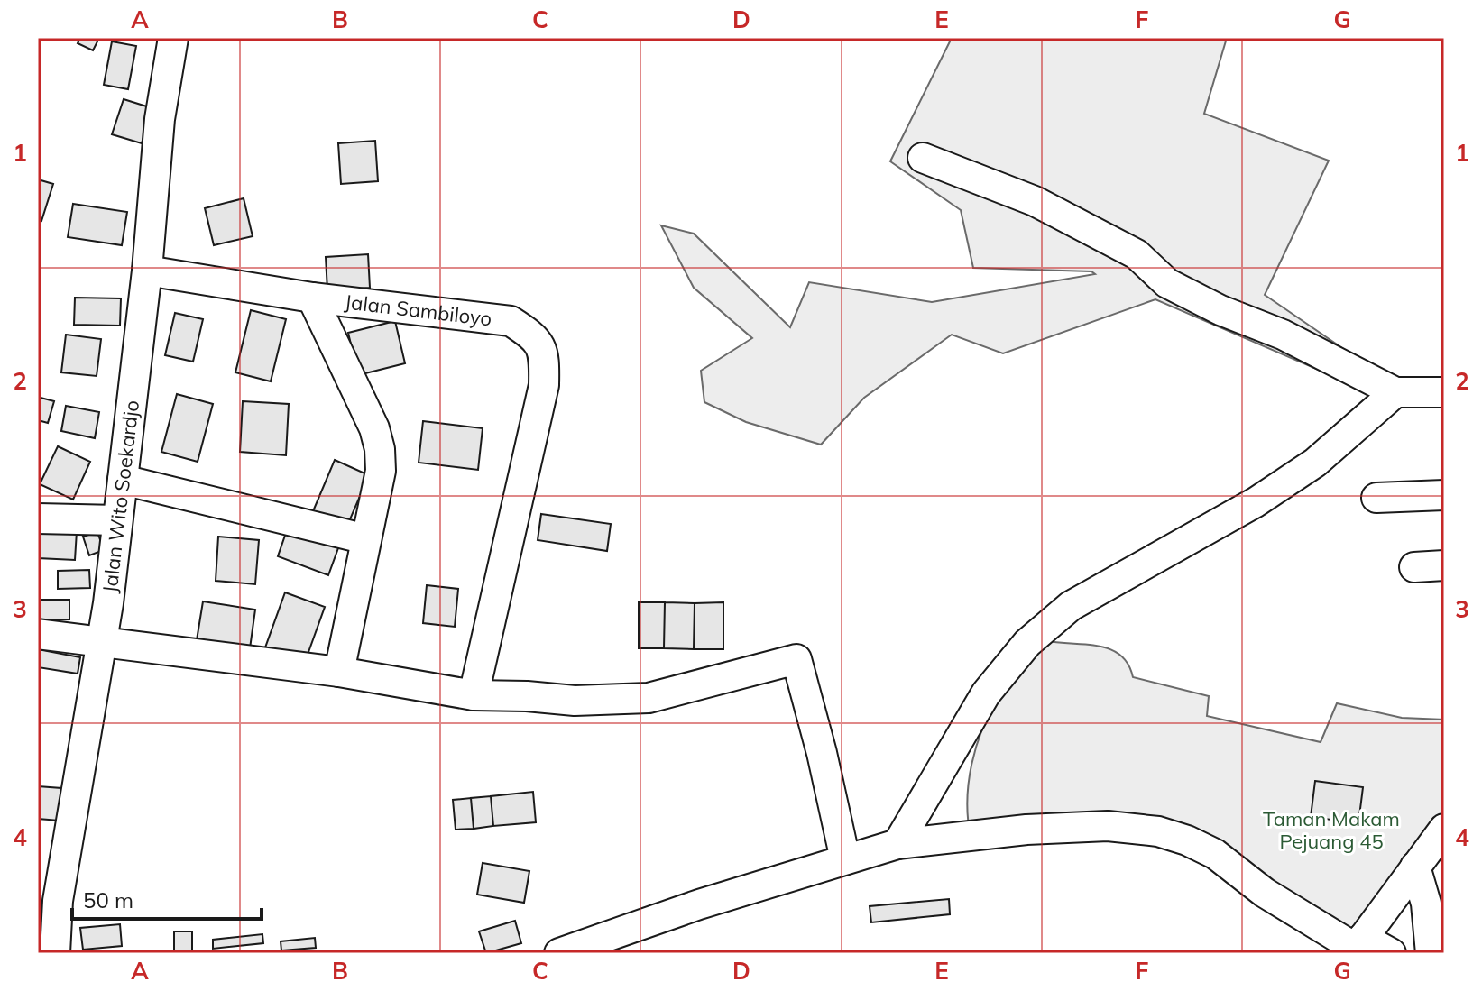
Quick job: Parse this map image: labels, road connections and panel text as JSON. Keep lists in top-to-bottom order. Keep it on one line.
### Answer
{"streets":{"street":["Jalan Sambiloyo","Jalan Wito Soekardjo"]},"crossings":[["Jalan Sambiloyo","Jalan Wito Soekardjo"]],"parks":["Taman Makam Pejuang 45"],"scale_bar":"50 m","grid":{"columns":["A","B","C","D","E","F","G"],"rows":["1","2","3","4"]}}
